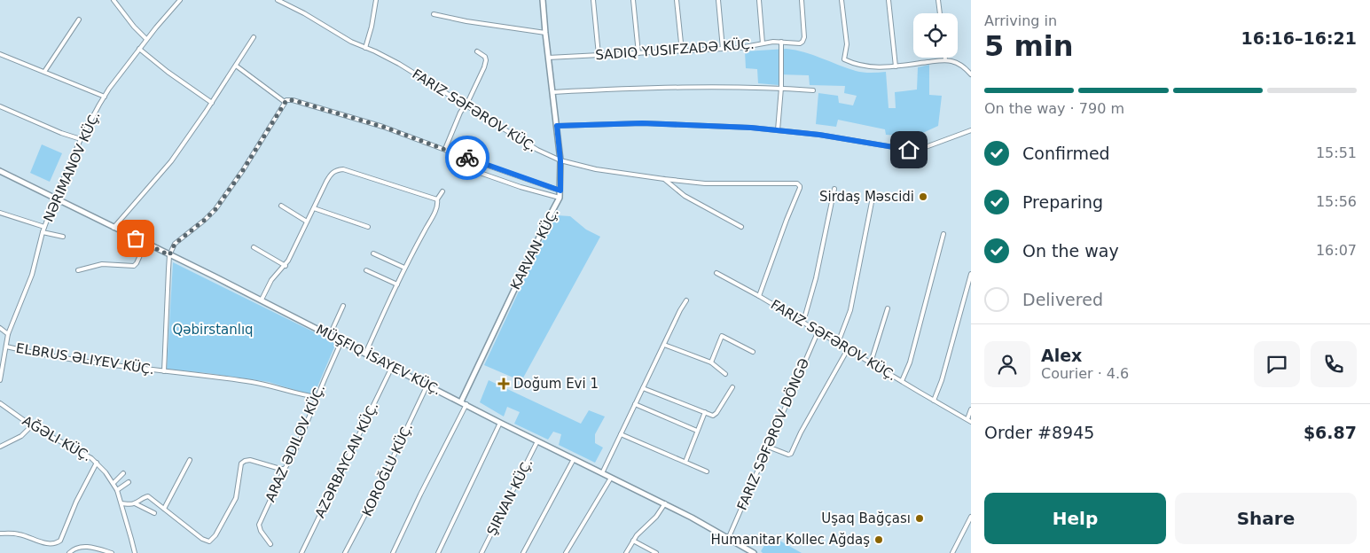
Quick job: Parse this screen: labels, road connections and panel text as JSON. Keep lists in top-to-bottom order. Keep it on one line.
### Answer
{"streets":{"street":["SADIQ YUSIFZADƏ KÜÇ.","FARIZ SƏFƏROV KÜÇ.","NƏRIMANOV KÜÇ.","KARVAN KÜÇ.","ELBRUS ƏLIYEV KÜÇ.","MÜŞFIQ İSAYEV KÜÇ.","FARIZ SƏFƏROV DÖNGƏ","AĞƏLI KÜÇ.","ARAZ ƏDILOV KÜÇ.","AZƏRBAYCAN KÜÇ.","KOROĞLU KÜÇ.","ŞIRVAN KÜÇ."]},"crossings":[["SADIQ YUSIFZADƏ KÜÇ.","KARVAN KÜÇ."],["FARIZ SƏFƏROV KÜÇ.","KARVAN KÜÇ."],["FARIZ SƏFƏROV KÜÇ.","FARIZ SƏFƏROV DÖNGƏ"],["NƏRIMANOV KÜÇ.","ELBRUS ƏLIYEV KÜÇ."],["NƏRIMANOV KÜÇ.","MÜŞFIQ İSAYEV KÜÇ."],["KARVAN KÜÇ.","MÜŞFIQ İSAYEV KÜÇ."],["ELBRUS ƏLIYEV KÜÇ.","MÜŞFIQ İSAYEV KÜÇ."],["ELBRUS ƏLIYEV KÜÇ.","ARAZ ƏDILOV KÜÇ."],["MÜŞFIQ İSAYEV KÜÇ.","FARIZ SƏFƏROV DÖNGƏ"],["MÜŞFIQ İSAYEV KÜÇ.","ARAZ ƏDILOV KÜÇ."],["MÜŞFIQ İSAYEV KÜÇ.","AZƏRBAYCAN KÜÇ."],["MÜŞFIQ İSAYEV KÜÇ.","KOROĞLU KÜÇ."],["MÜŞFIQ İSAYEV KÜÇ.","ŞIRVAN KÜÇ."]],"parks":["Qəbirstanlıq"],"places":{"other":["Sirdaş Məscidi","Uşaq Bağçası","Humanitar Kollec Ağdaş"],"health":["Doğum Evi 1"]},"page":{"heading":["5 min","Arriving in","16:16–16:21"],"panel":["Alex","Courier · 4.6","Order #8945","$6.87"],"bar":"On the way · 790 m","list":[["Confirmed","15:51"],["Preparing","15:56"],["On the way","16:07"],"Delivered"],"buttons":["Help","Share"]}}
